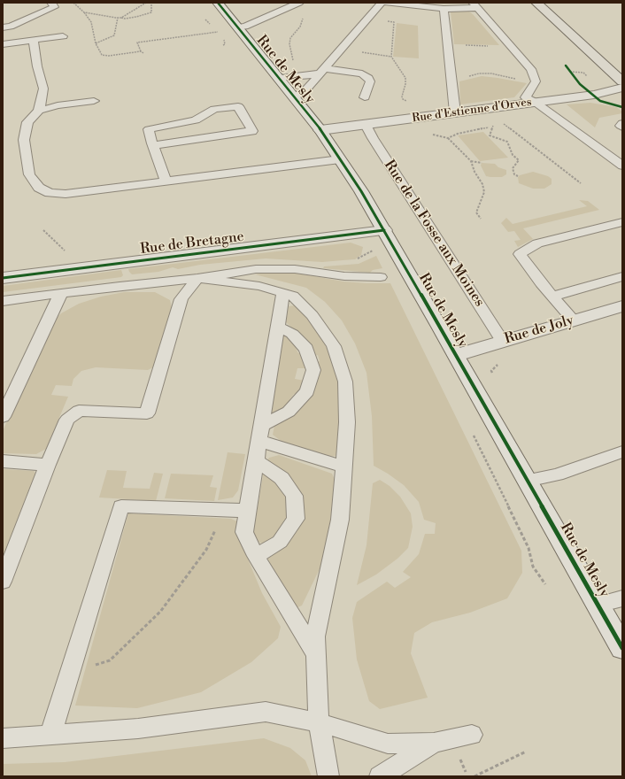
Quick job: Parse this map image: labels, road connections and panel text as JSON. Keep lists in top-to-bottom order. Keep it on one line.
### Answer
{"streets":{"street":["Rue de Mesly","Rue d'Estienne d'Orves","Rue de Bretagne","Rue de Joly"],"lane":["Rue de la Fosse aux Moines"]},"crossings":[["Rue de Mesly","Rue d'Estienne d'Orves"],["Rue de Mesly","Rue de Bretagne"],["Rue de Mesly","Rue de Joly"],["Rue d'Estienne d'Orves","Rue de la Fosse aux Moines"],["Rue de la Fosse aux Moines","Rue de Joly"]]}
